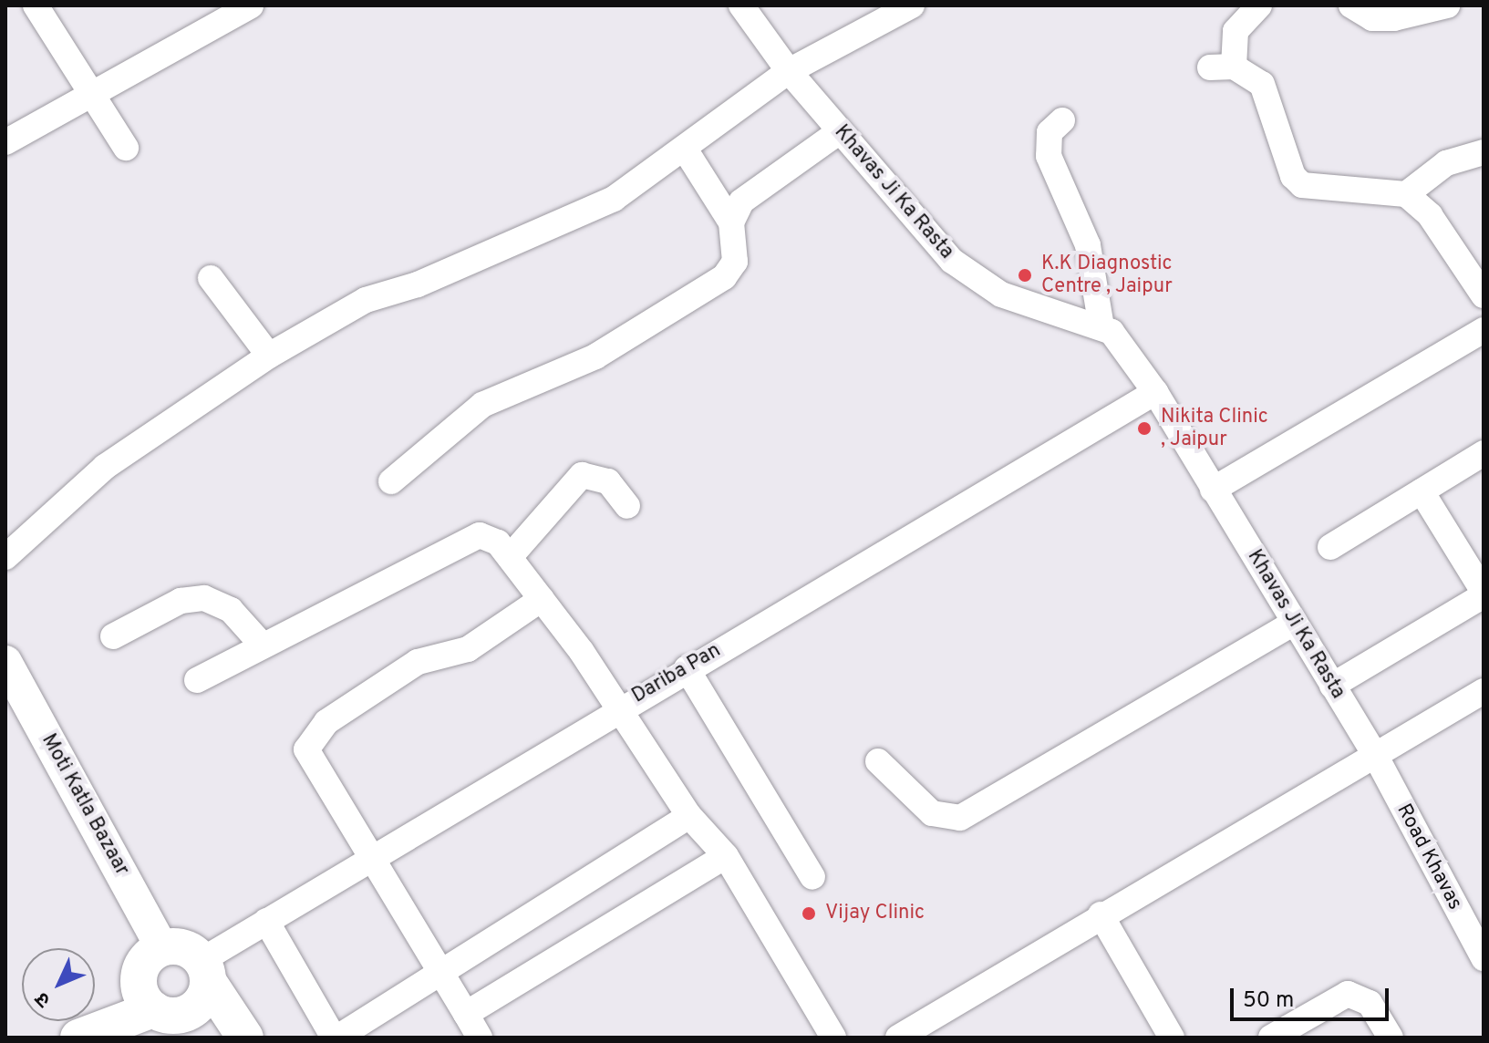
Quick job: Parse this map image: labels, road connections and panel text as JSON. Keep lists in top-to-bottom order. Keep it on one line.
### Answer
{"streets":{"street":["Khavas Ji Ka Rasta","Dariba Pan","Moti Katla Bazaar","Road Khavas"]},"crossings":[["Khavas Ji Ka Rasta","Dariba Pan"],["Khavas Ji Ka Rasta","Road Khavas"]],"places":["K.K Diagnostic Centre , Jaipur","Nikita Clinic , Jaipur","Vijay Clinic"],"scale_bar":"50 m","north":"bottom left"}
